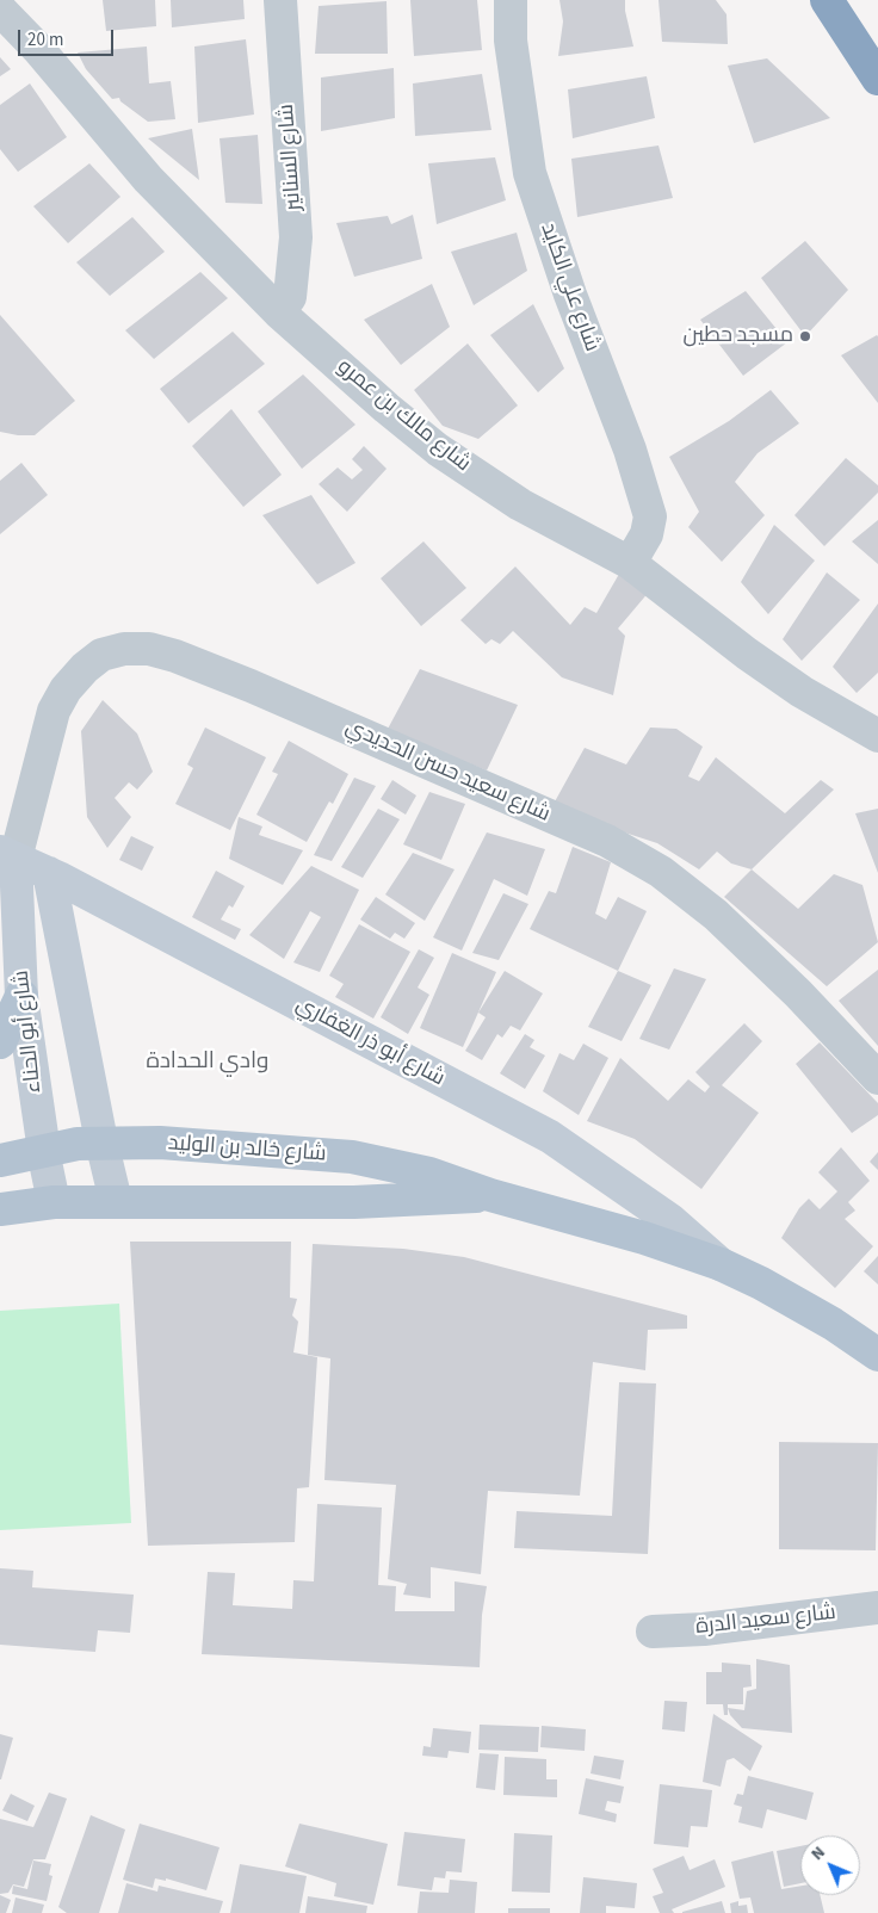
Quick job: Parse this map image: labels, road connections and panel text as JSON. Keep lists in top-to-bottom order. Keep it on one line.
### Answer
{"streets":{"main road":["شارع خالد بن الوليد"],"street":["شارع السنانير","شارع علي الكايد","شارع مالك بن عمرو","شارع سعيد حسن الحديدي","شارع أبو الحناء","شارع أبو ذر الغفاري","شارع سعيد الدرة"]},"crossings":[["شارع السنانير","شارع مالك بن عمرو"],["شارع علي الكايد","شارع مالك بن عمرو"],["شارع سعيد حسن الحديدي","شارع أبو الحناء"],["شارع سعيد حسن الحديدي","شارع أبو ذر الغفاري"],["شارع أبو الحناء","شارع أبو ذر الغفاري"],["شارع أبو الحناء","شارع خالد بن الوليد"],["شارع أبو ذر الغفاري","شارع خالد بن الوليد"]],"districts":["وادي الحدادة"],"places":["مسجد حطين"],"scale_bar":"20 m","north":"top left"}
